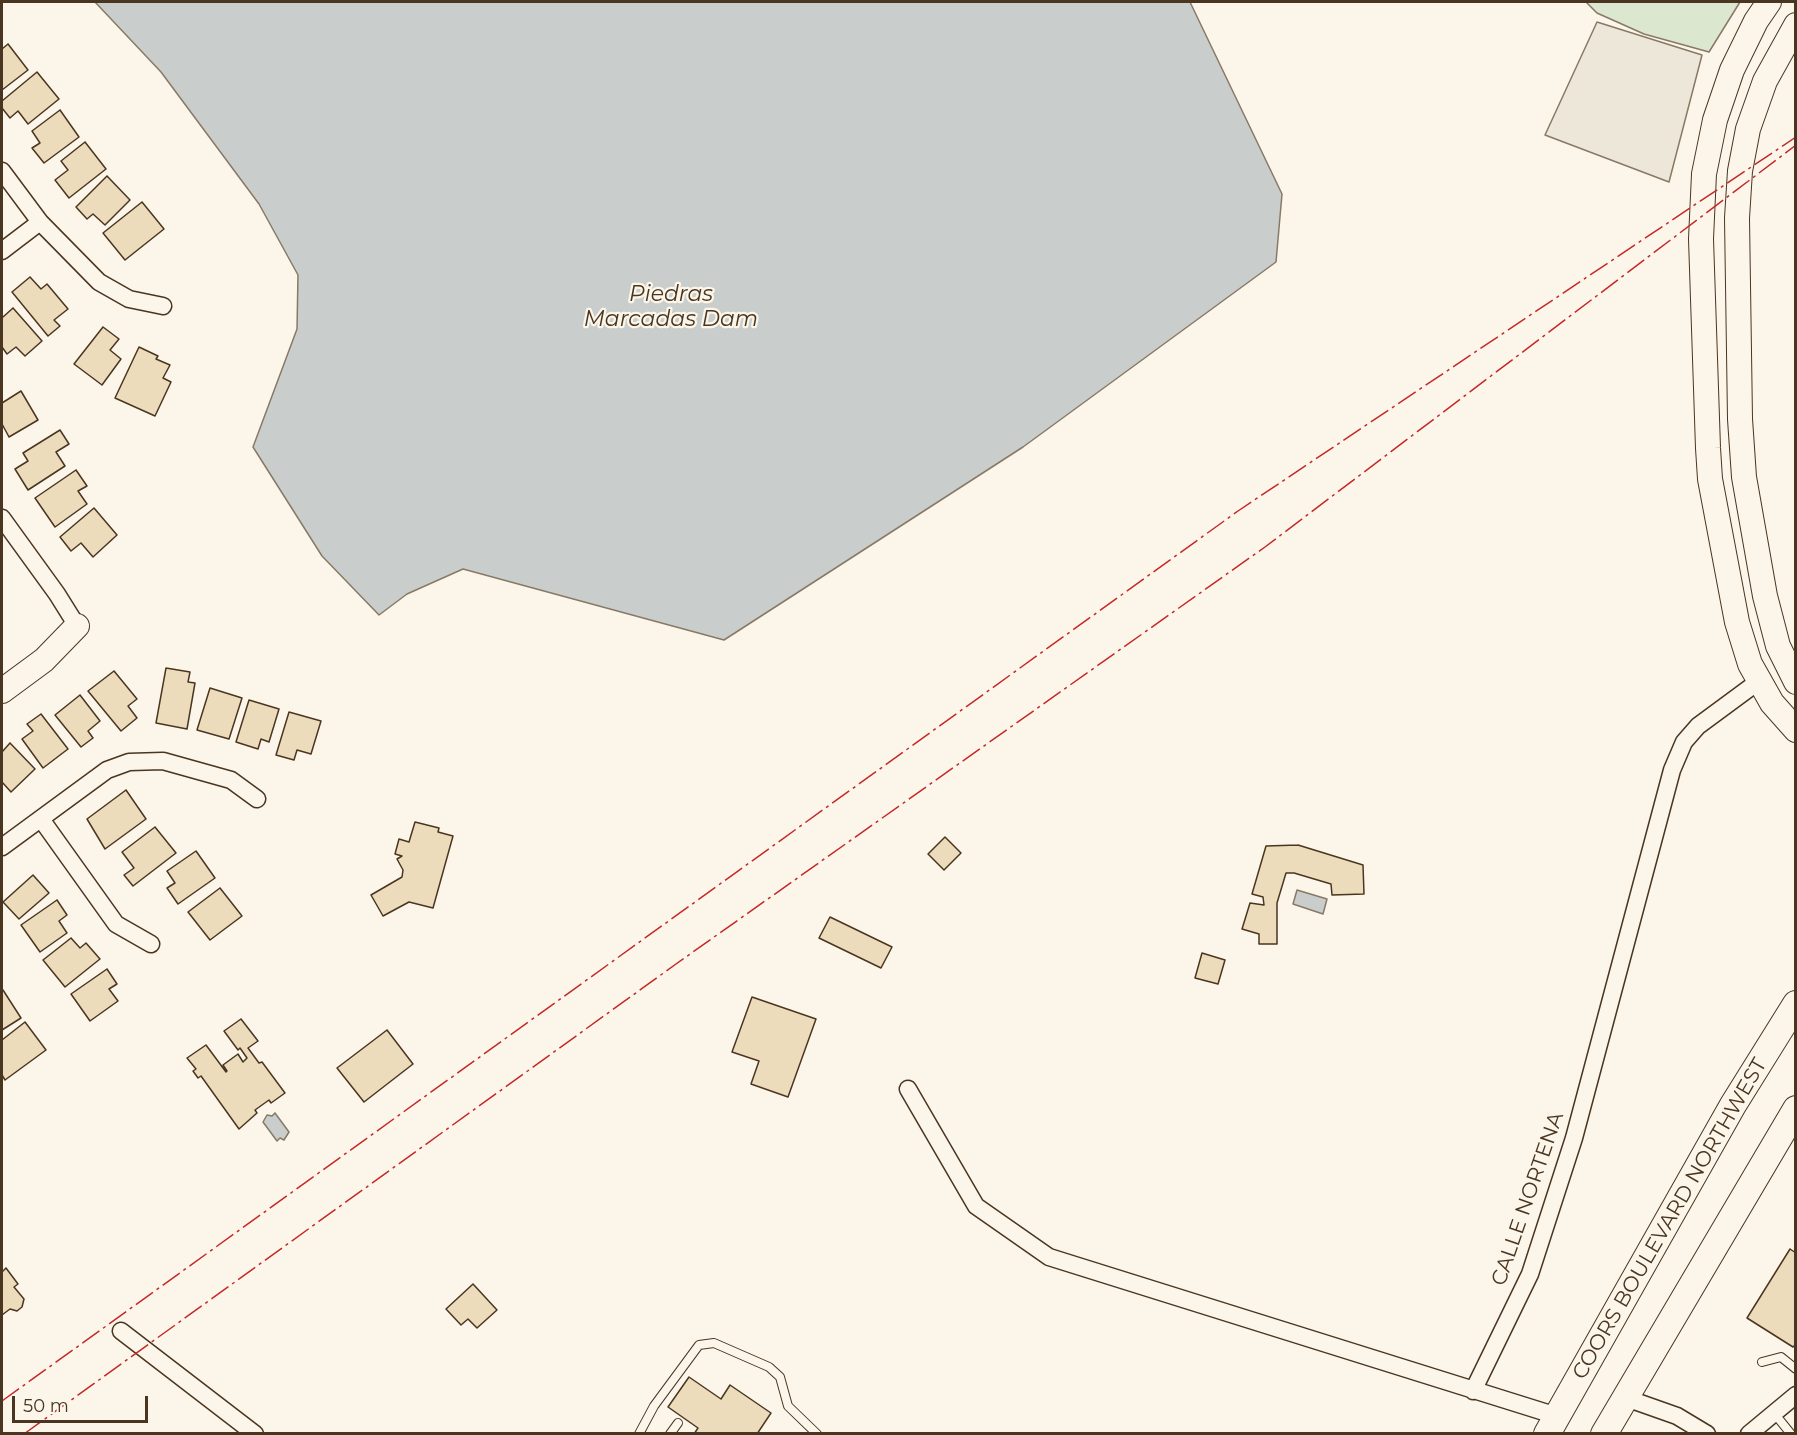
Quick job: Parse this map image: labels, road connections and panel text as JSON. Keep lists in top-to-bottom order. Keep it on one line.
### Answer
{"streets":{"main road":["COORS BOULEVARD NORTHWEST"],"street":["CALLE NORTENA"]},"water":["Piedras Marcadas Dam"],"scale_bar":"50 m"}
